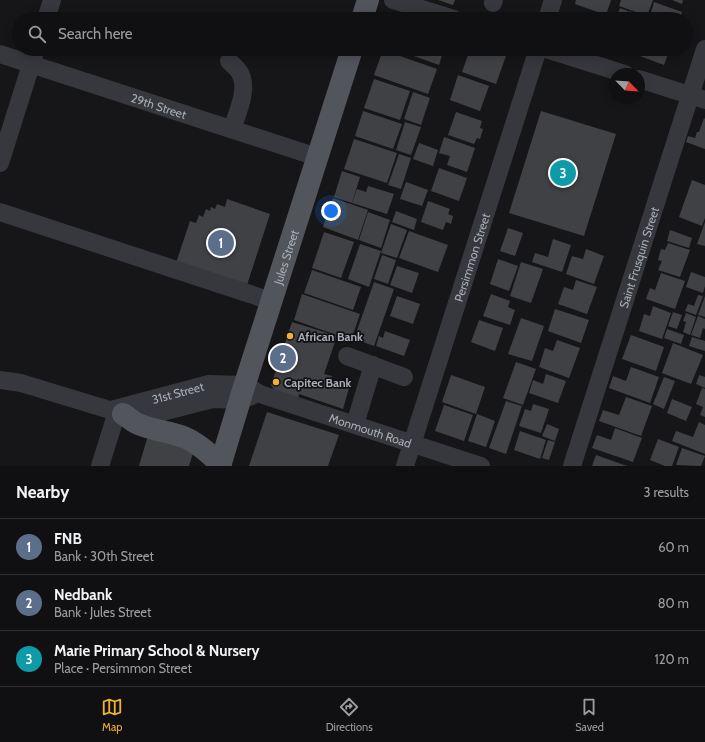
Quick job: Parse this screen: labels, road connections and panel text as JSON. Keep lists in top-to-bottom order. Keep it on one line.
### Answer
{"streets":{"main road":["Jules Street"],"street":["29th Street","Persimmon Street","Saint Frusquin Street","31st Street","Monmouth Road"]},"crossings":[["29th Street","Jules Street"],["Jules Street","31st Street"],["Jules Street","Monmouth Road"],["Persimmon Street","Monmouth Road"],["31st Street","Monmouth Road"]],"places":["African Bank","Capitec Bank"],"north":"bottom right","page":{"search":"Search here","pins":["3","1","2"],"heading":["Nearby","3 results"],"list":[{"mark":"1","name":"FNB","note":"Bank · 30th Street","value":"60 m"},{"mark":"2","name":"Nedbank","note":"Bank · Jules Street","value":"80 m"},{"mark":"3","name":"Marie Primary School & Nursery","note":"Place · Persimmon Street","value":"120 m"}],"nav":["Map","Directions","Saved"]}}
